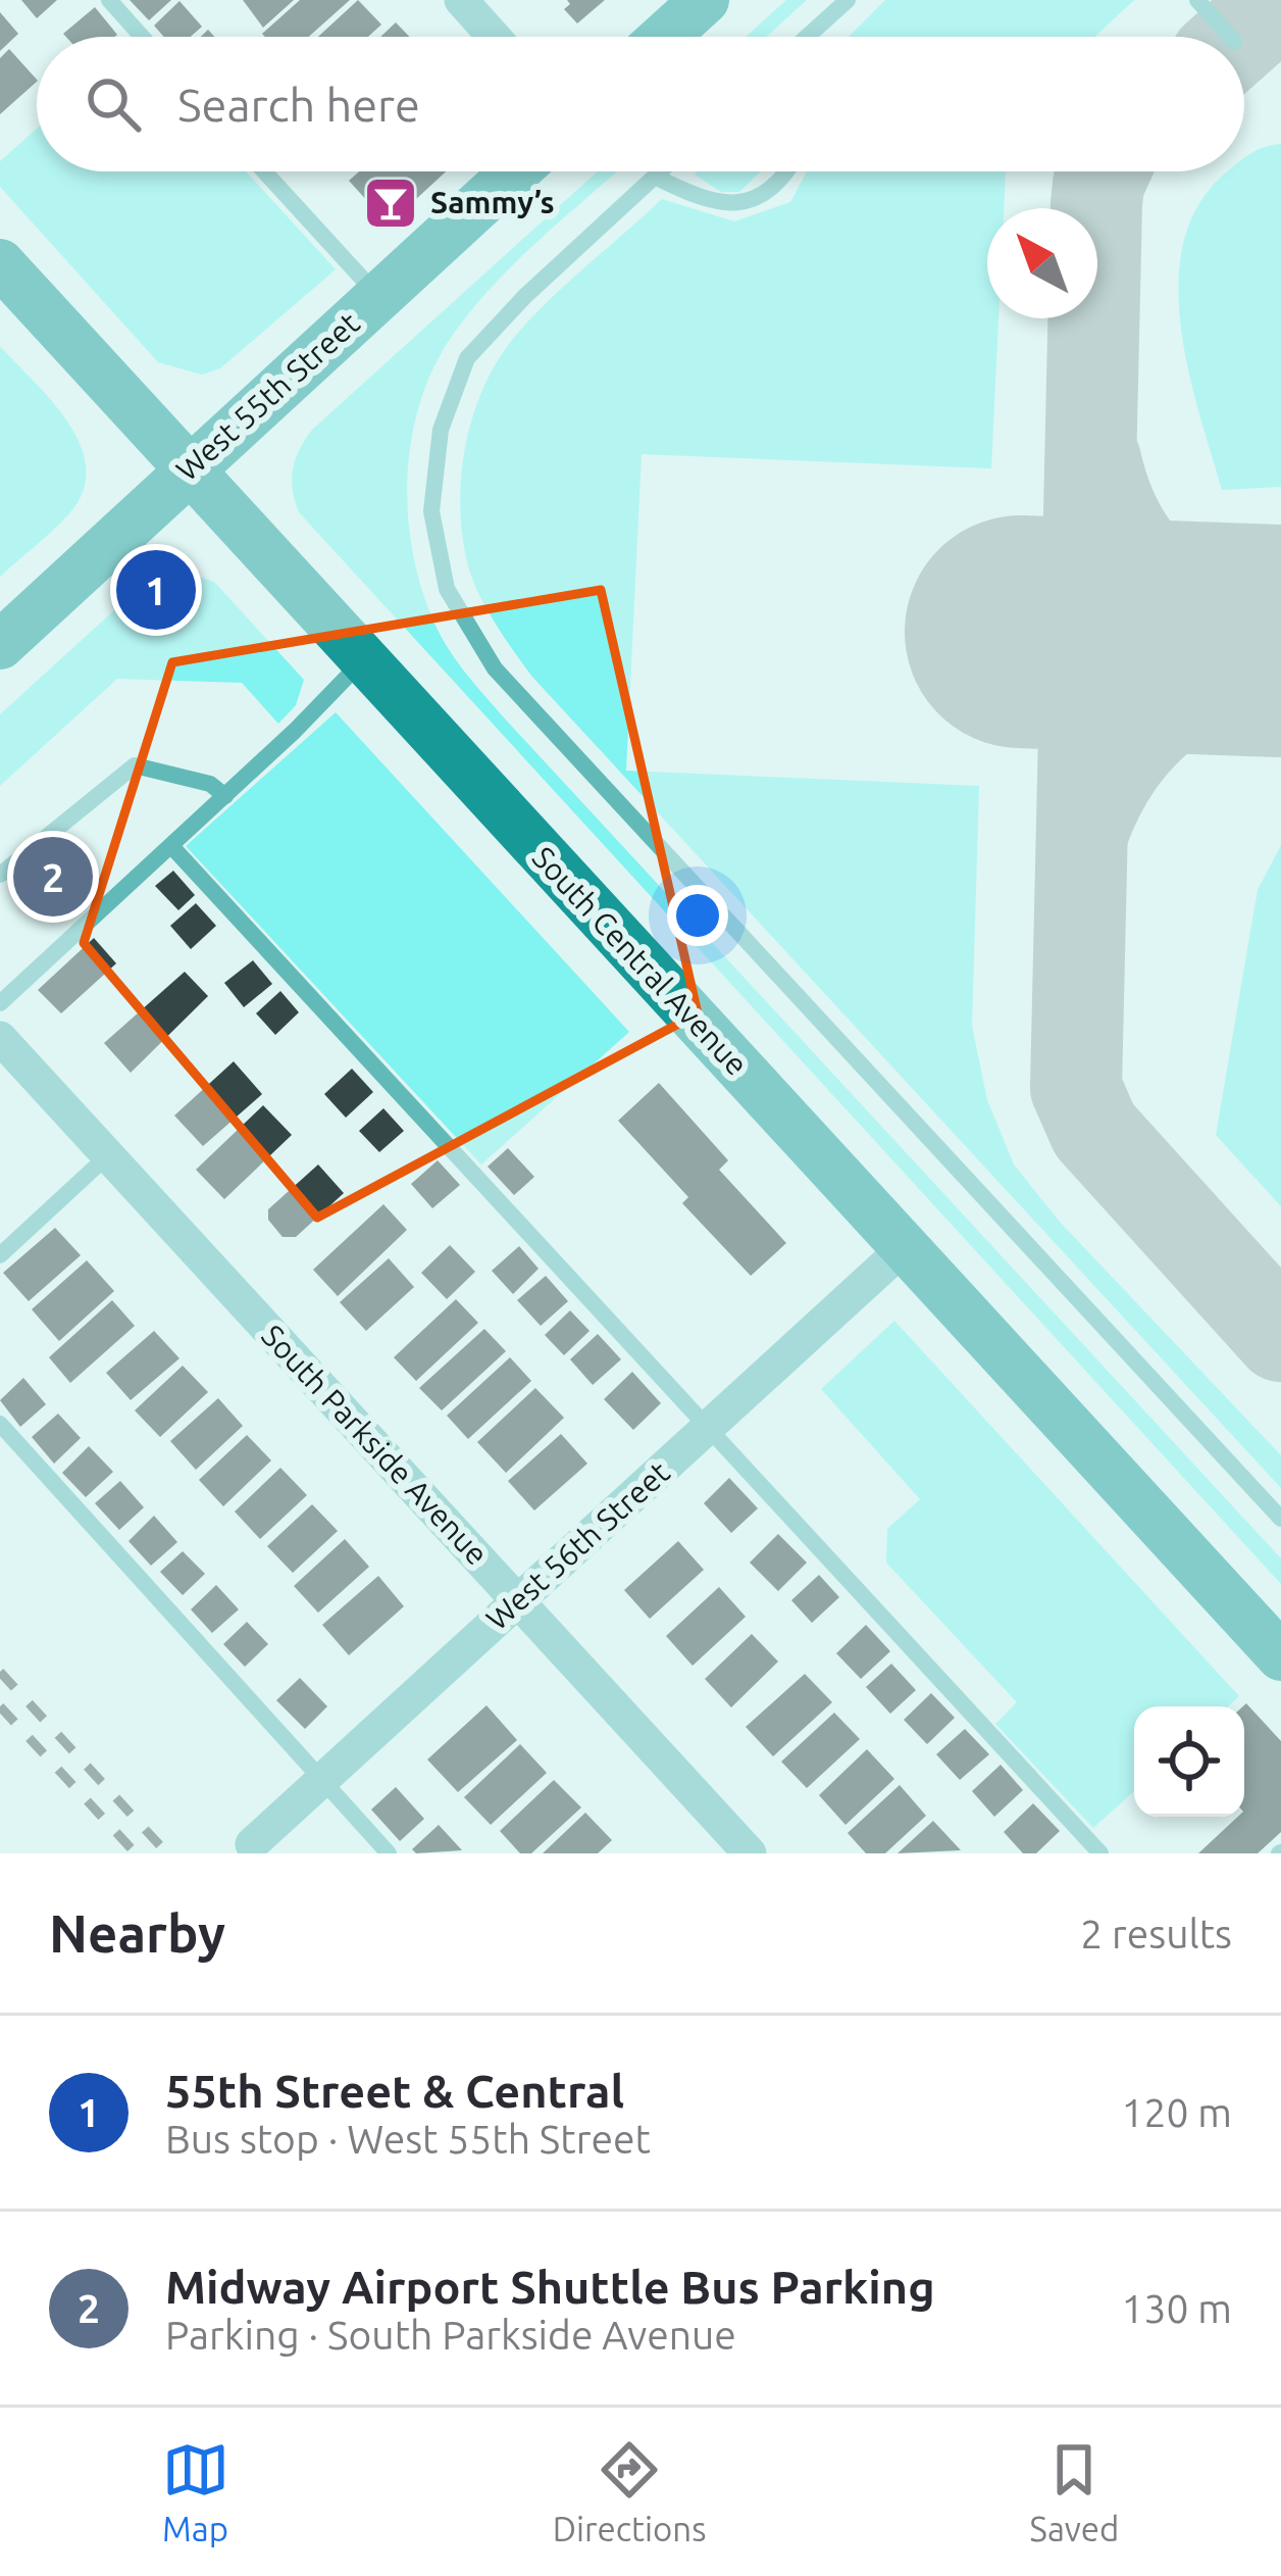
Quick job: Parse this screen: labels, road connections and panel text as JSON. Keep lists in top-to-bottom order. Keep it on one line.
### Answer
{"streets":{"main road":["West 55th Street","South Central Avenue"],"street":["South Parkside Avenue","West 56th Street"]},"crossings":[["West 55th Street","South Central Avenue"],["South Central Avenue","West 56th Street"],["South Parkside Avenue","West 56th Street"]],"places":{"bar":["Sammy’s"]},"north":"top left","page":{"search":"Search here","pins":["1","2"],"heading":["Nearby","2 results"],"list":[{"mark":"1","name":"55th Street & Central","note":"Bus stop · West 55th Street","value":"120 m"},{"mark":"2","name":"Midway Airport Shuttle Bus Parking","note":"Parking · South Parkside Avenue","value":"130 m"}],"nav":["Map","Directions","Saved"]}}
